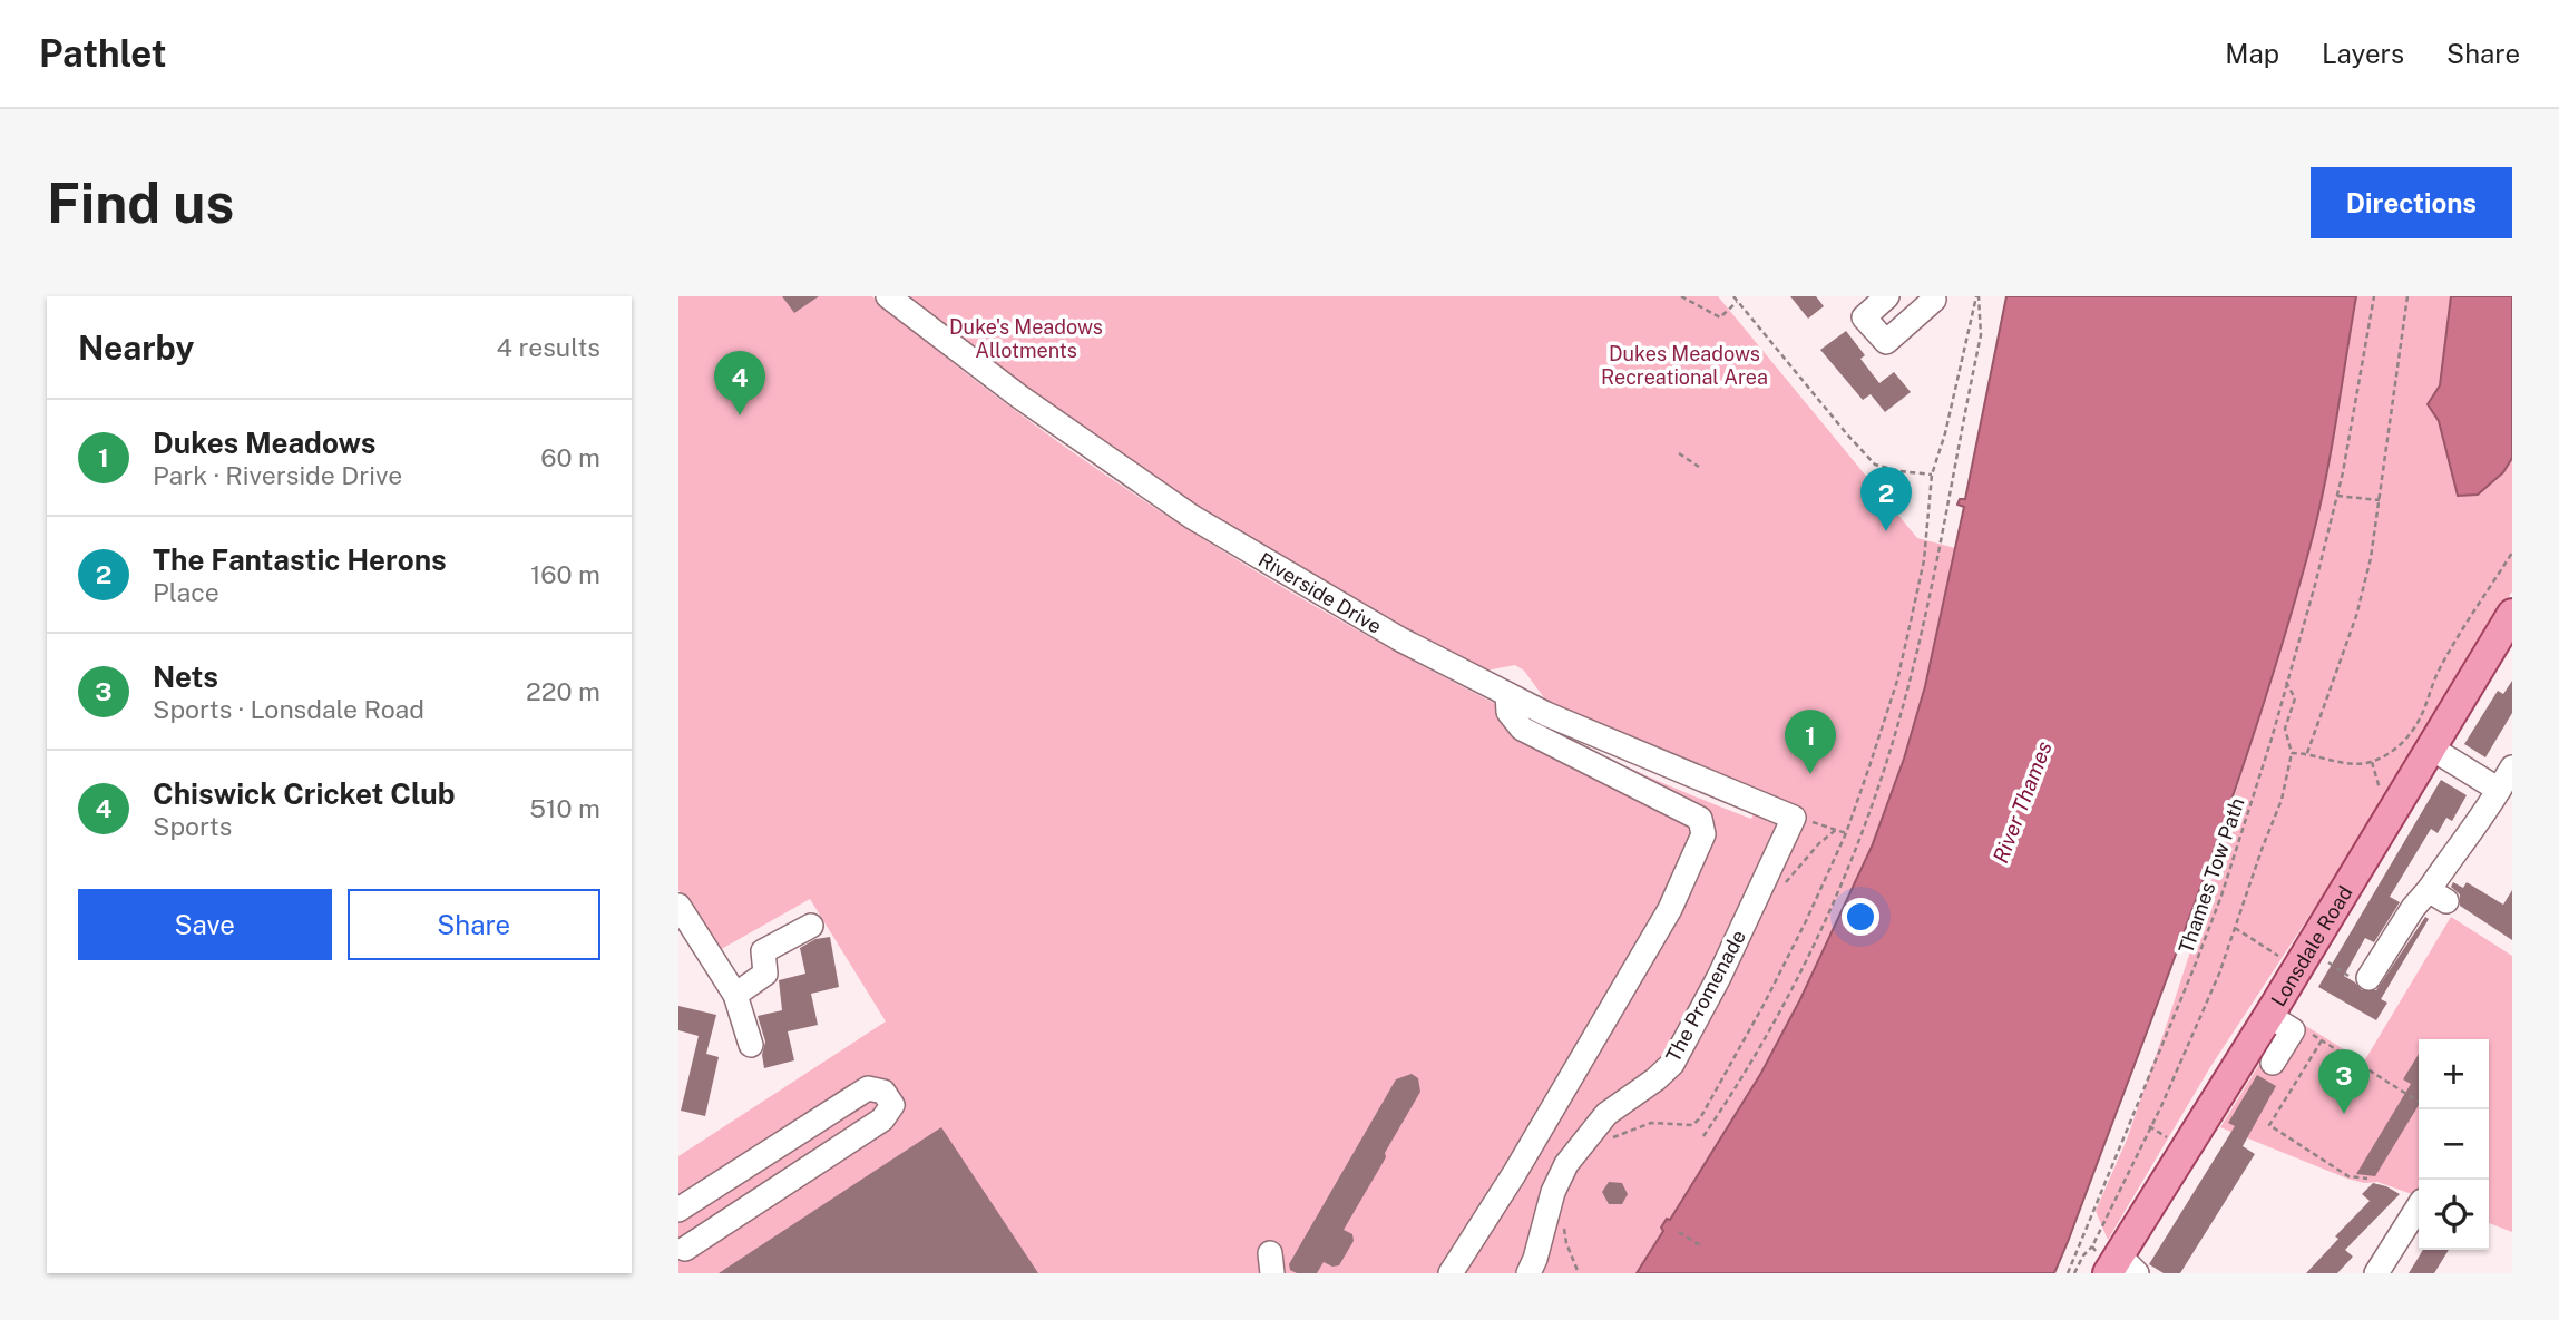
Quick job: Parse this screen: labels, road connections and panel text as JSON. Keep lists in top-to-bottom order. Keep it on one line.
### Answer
{"streets":{"main road":["Lonsdale Road"],"street":["Riverside Drive","The Promenade"],"path":["Thames Tow Path"]},"crossings":[["Riverside Drive","The Promenade"]],"water":["River Thames"],"parks":["Duke's Meadows Allotments","Dukes Meadows Recreational Area"],"page":{"header":"Pathlet","nav":["Map","Layers","Share"],"buttons":["Directions",["Save","Share"]],"title":"Find us","heading":["Nearby","4 results"],"pins":["4","2","1","3"],"list":[{"mark":"1","name":"Dukes Meadows","note":"Park · Riverside Drive","value":"60 m"},{"mark":"2","name":"The Fantastic Herons","note":"Place","value":"160 m"},{"mark":"3","name":"Nets","note":"Sports · Lonsdale Road","value":"220 m"},{"mark":"4","name":"Chiswick Cricket Club","note":"Sports","value":"510 m"}],"map_buttons":["+","−"]}}
